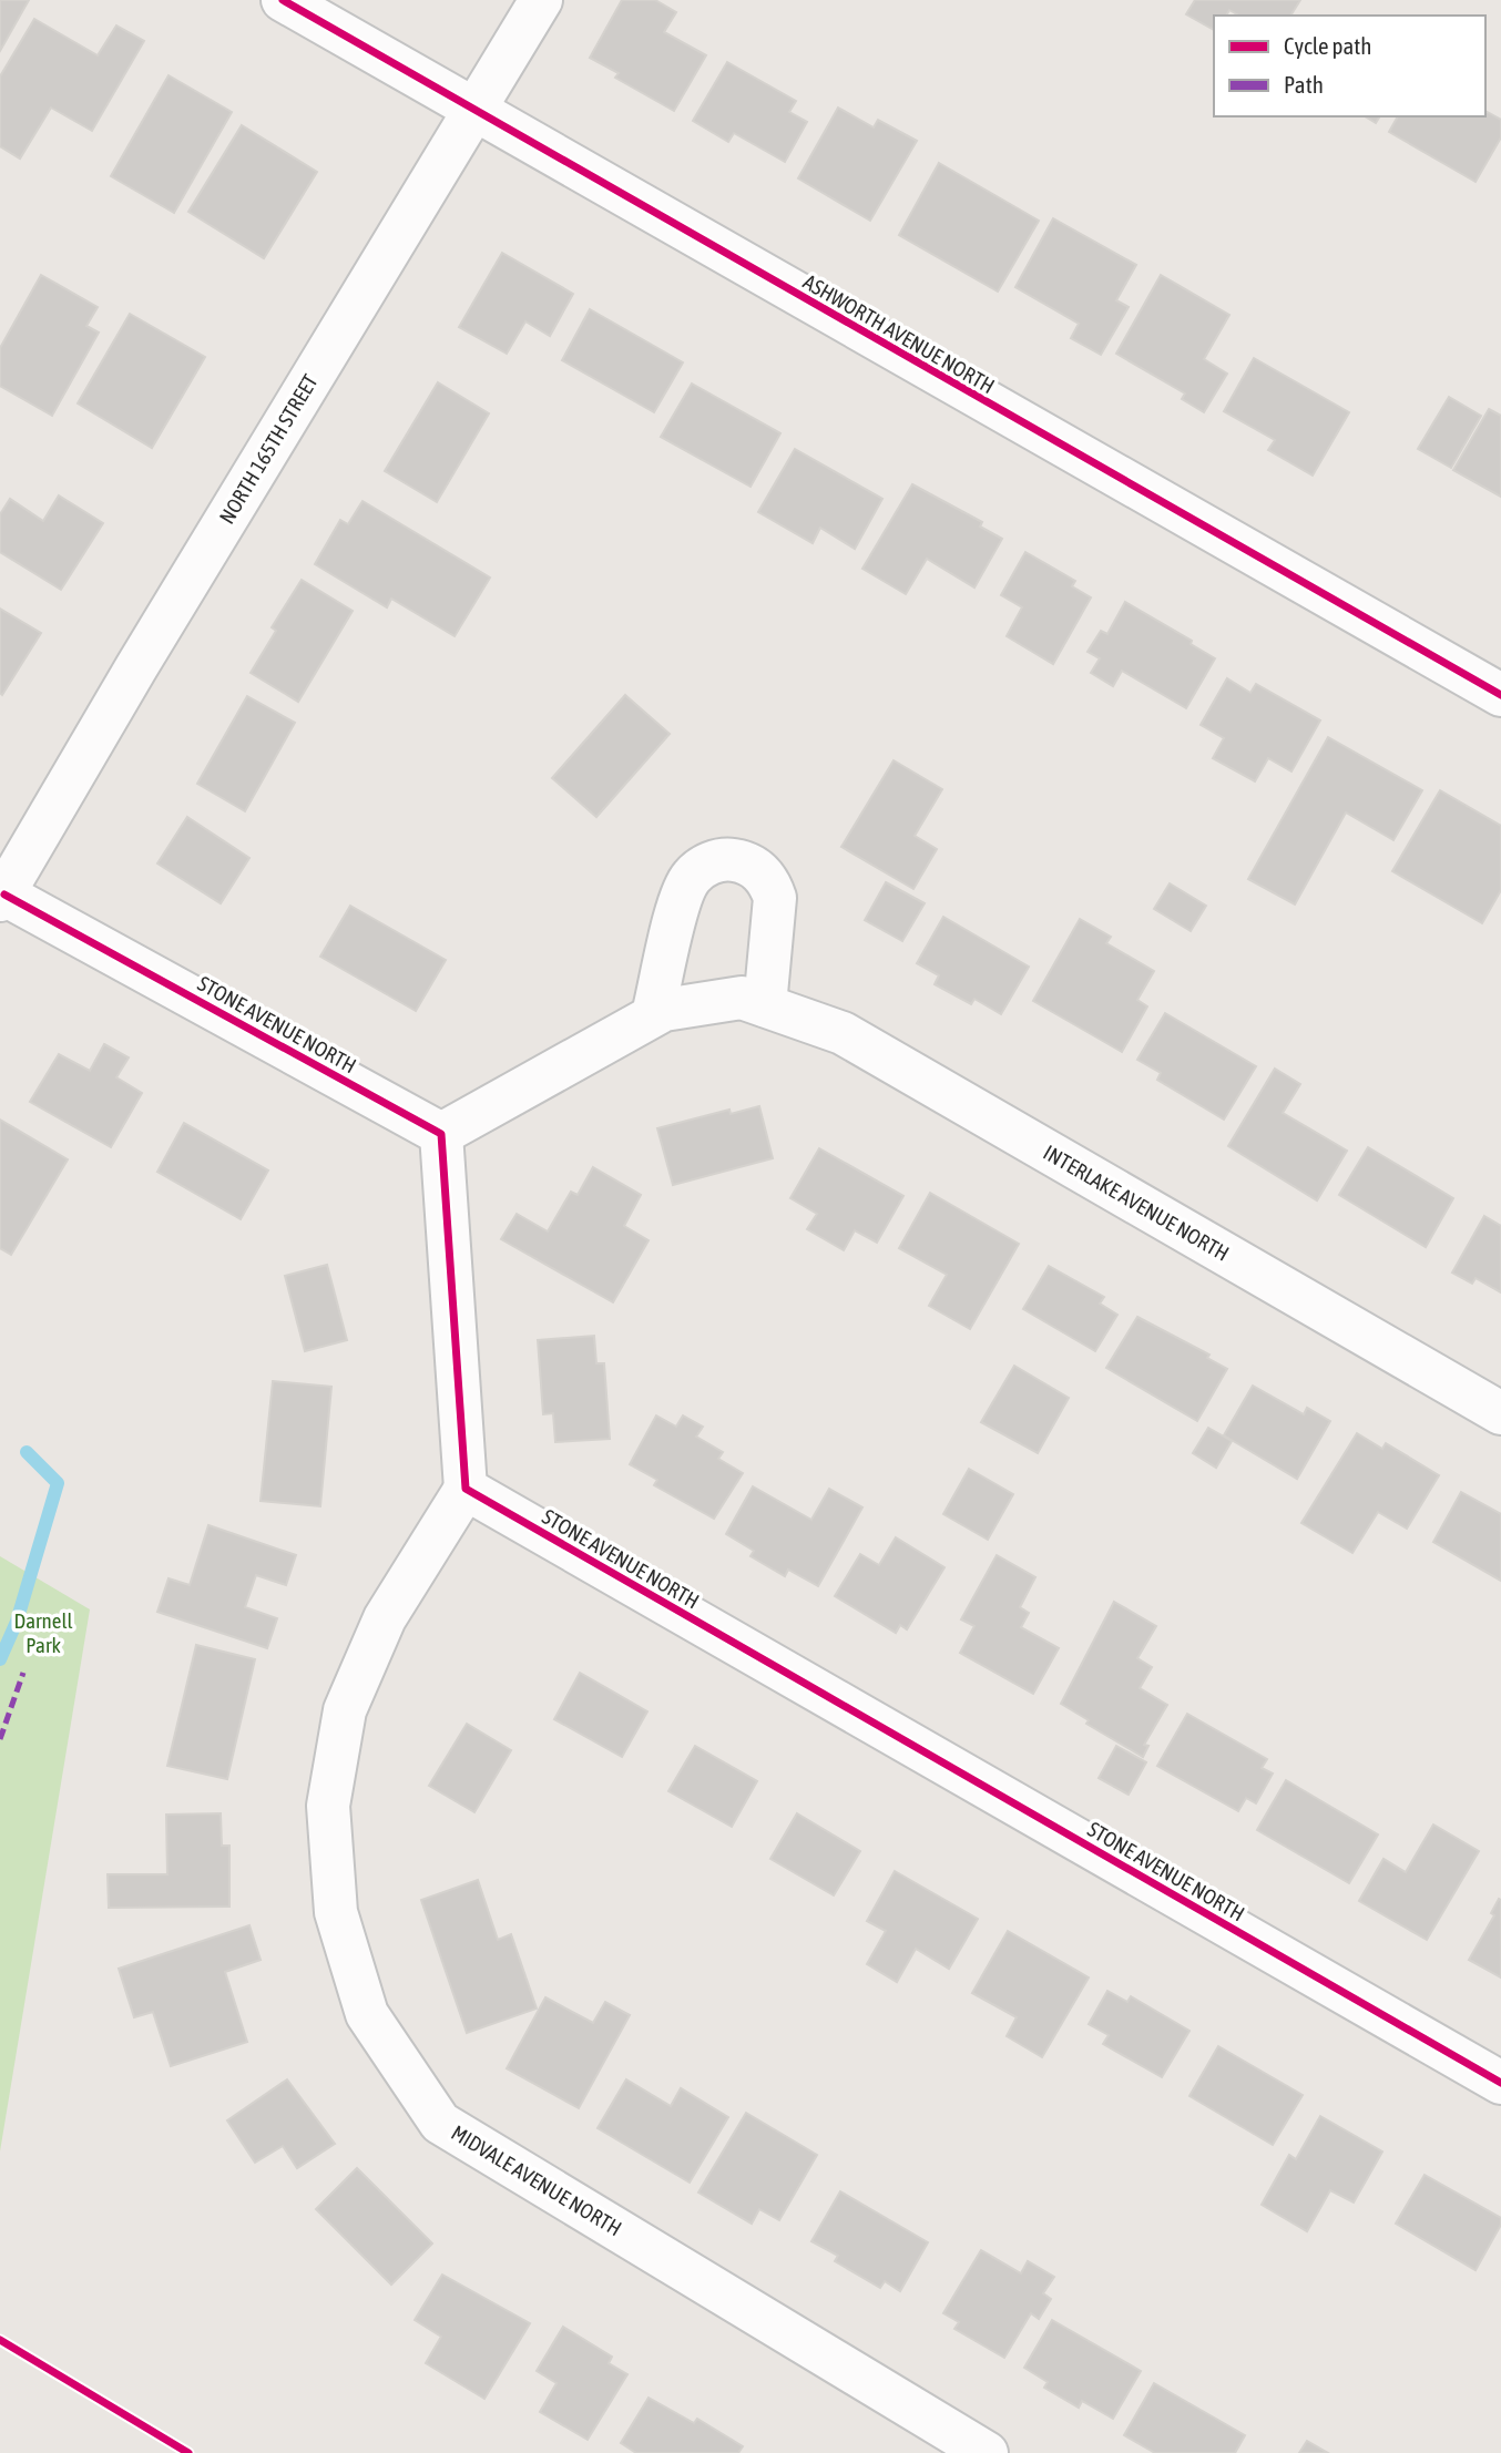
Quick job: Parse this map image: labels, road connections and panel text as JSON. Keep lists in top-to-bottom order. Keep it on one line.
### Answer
{"streets":{"street":["ASHWORTH AVENUE NORTH","NORTH 165TH STREET","STONE AVENUE NORTH","INTERLAKE AVENUE NORTH","MIDVALE AVENUE NORTH"]},"crossings":[["ASHWORTH AVENUE NORTH","NORTH 165TH STREET"],["NORTH 165TH STREET","STONE AVENUE NORTH"],["STONE AVENUE NORTH","INTERLAKE AVENUE NORTH"],["STONE AVENUE NORTH","MIDVALE AVENUE NORTH"]],"parks":["Darnell Park"],"legend":["Cycle path","Path"]}
